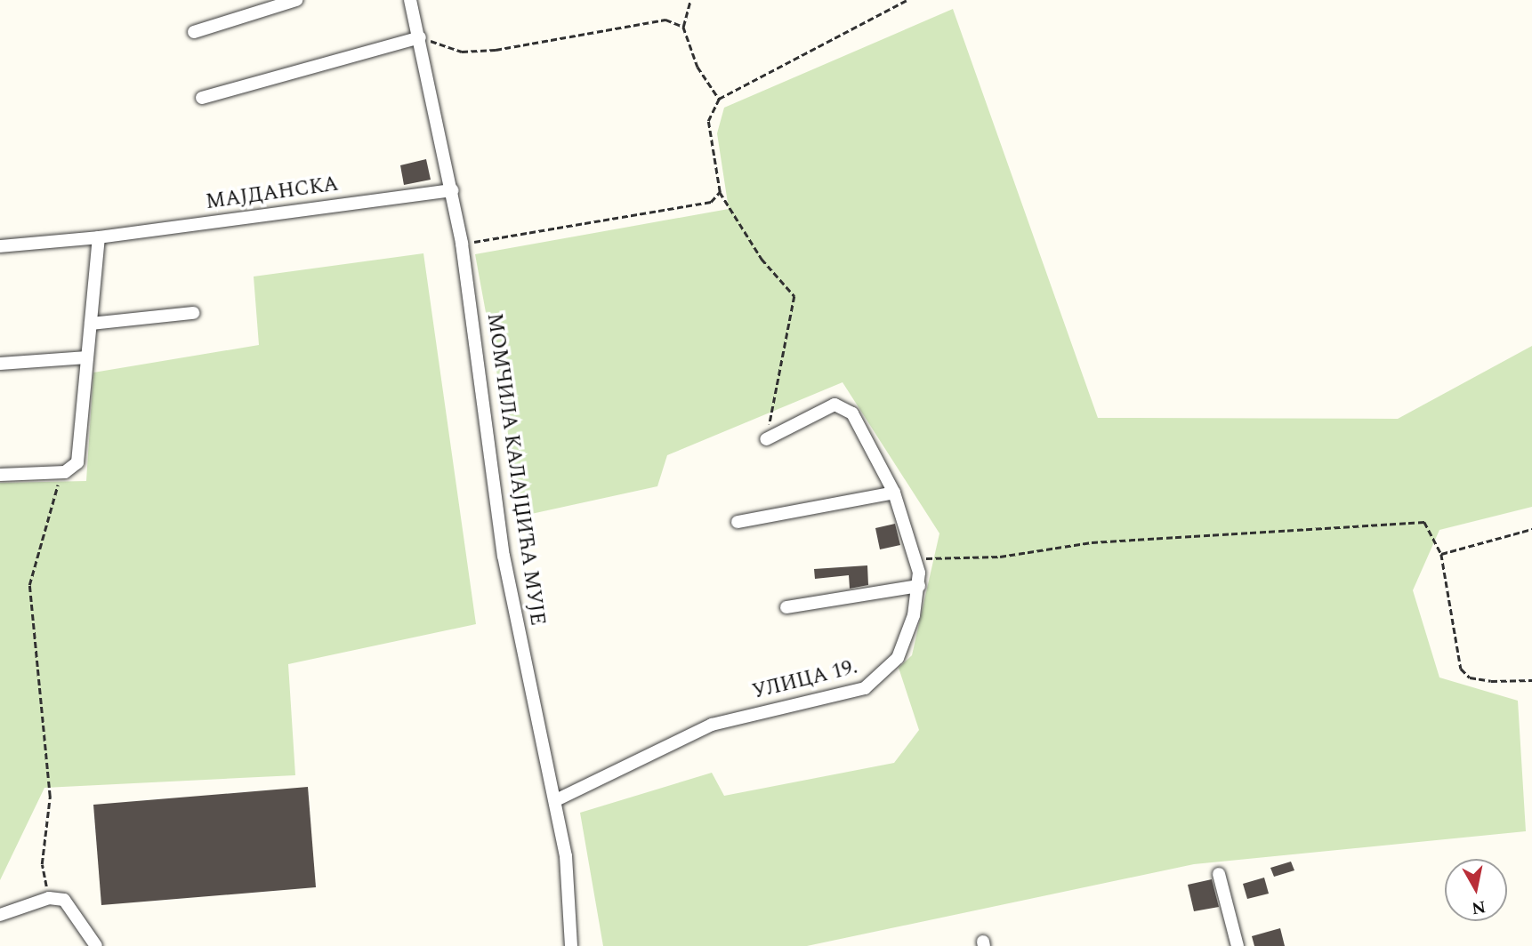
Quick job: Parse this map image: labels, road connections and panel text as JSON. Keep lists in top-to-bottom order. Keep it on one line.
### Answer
{"streets":{"street":["МАЈДАНСКА","МОМЧИЛА КАЛАЈЏИЋА МУЈЕ","УЛИЦА 19."]},"crossings":[["МАЈДАНСКА","МОМЧИЛА КАЛАЈЏИЋА МУЈЕ"],["МОМЧИЛА КАЛАЈЏИЋА МУЈЕ","УЛИЦА 19."]],"north":"bottom"}
